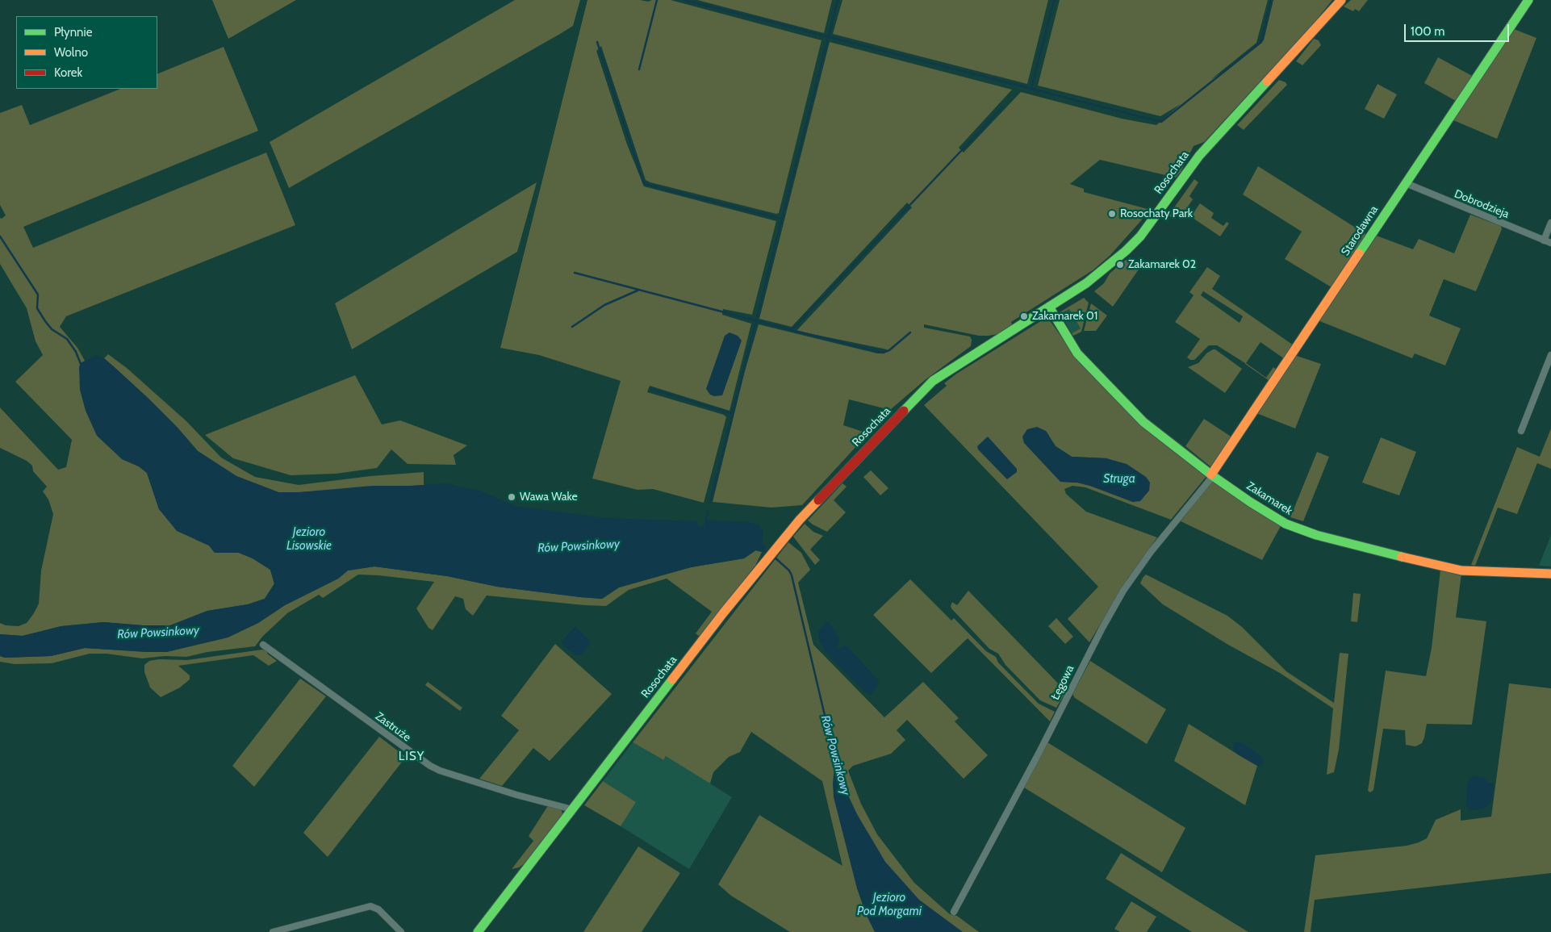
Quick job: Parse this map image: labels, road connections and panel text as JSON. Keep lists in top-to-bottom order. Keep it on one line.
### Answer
{"streets":{"street":["Rosochata","Dobrodzieja","Starodawna","Zakamarek","Łęgowa","Zastruże"]},"crossings":[["Rosochata","Zakamarek"],["Rosochata","Zastruże"],["Dobrodzieja","Starodawna"],["Starodawna","Zakamarek"],["Starodawna","Łęgowa"],["Zakamarek","Łęgowa"]],"districts":["LISY"],"water":["Struga","Jezioro Lisowskie","Rów Powsinkowy","Jezioro Pod Morgami"],"places":["Rosochaty Park","Zakamarek 02","Zakamarek 01","Wawa Wake"],"legend":["Płynnie","Wolno","Korek"],"scale_bar":"100 m"}
